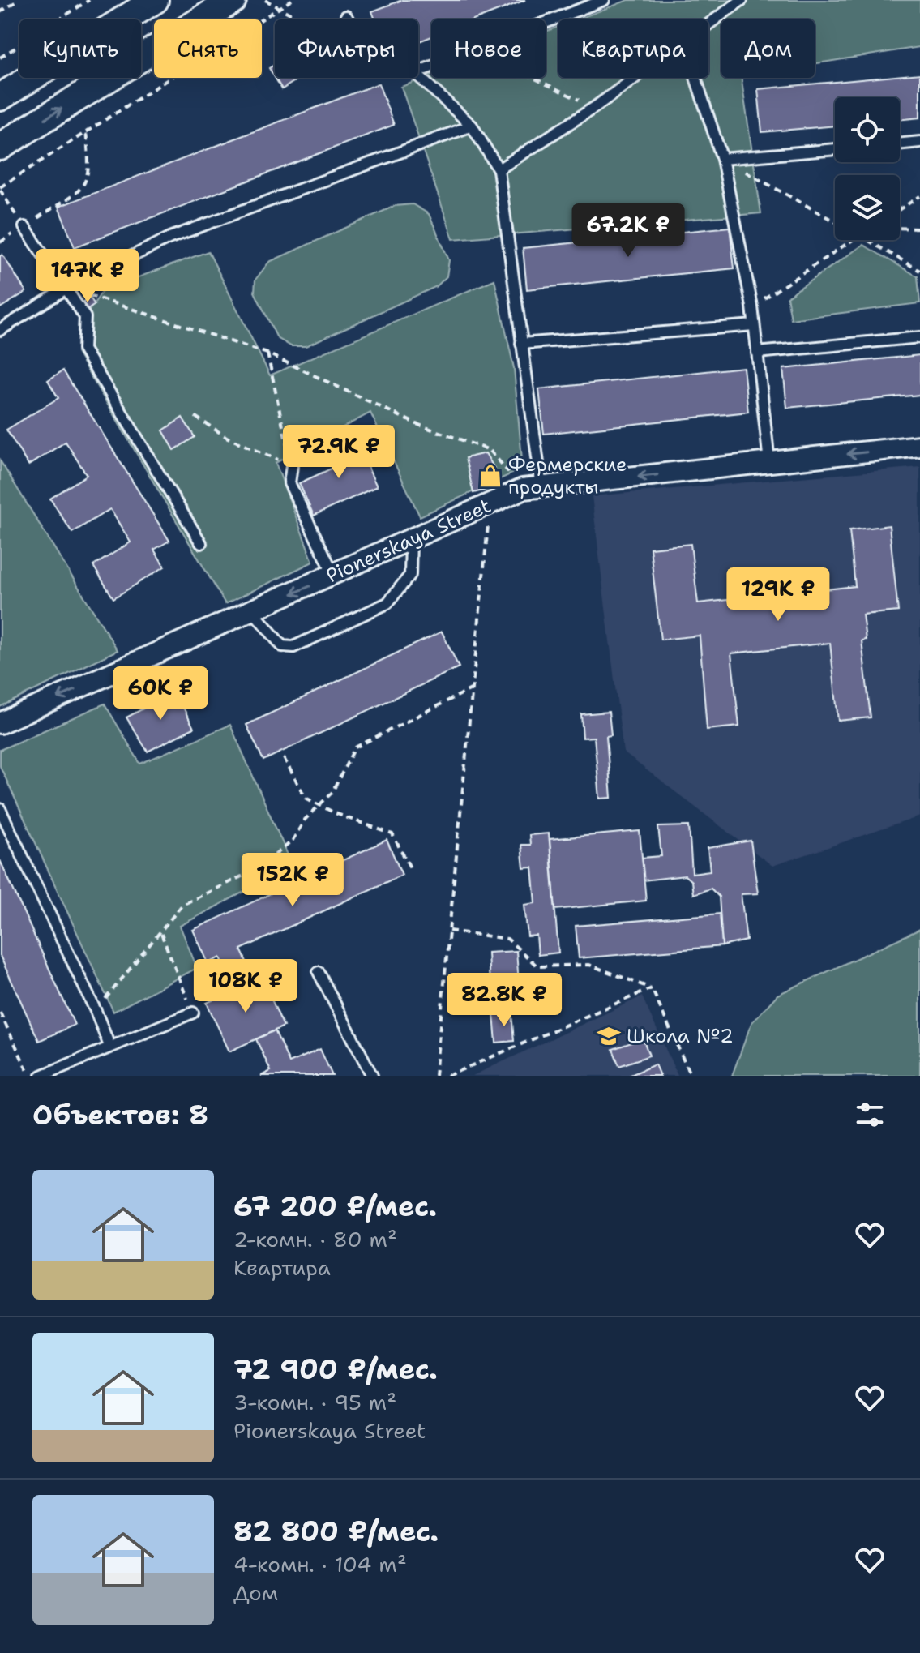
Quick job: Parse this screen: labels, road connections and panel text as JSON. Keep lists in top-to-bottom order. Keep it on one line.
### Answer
{"streets":{"street":["Pionerskaya Street"]},"one_way":["Pionerskaya Street"],"places":{"shop":["Фермерские продукты"],"school or university":["Школа №2"]},"page":{"chip":["Купить","Снять","Фильтры","Новое","Квартира","Дом"],"price":["67.2K ₽","147K ₽","72.9K ₽","129K ₽","60K ₽","152K ₽","108K ₽","82.8K ₽"],"heading":"Объектов: 8","list":[{"name":"67 200 ₽/мес.","note":"2-комн. · 80 m² · Квартира"},{"name":"72 900 ₽/мес.","note":"3-комн. · 95 m² · Pionerskaya Street"},{"name":"82 800 ₽/мес.","note":"4-комн. · 104 m² · Дом"}]}}
